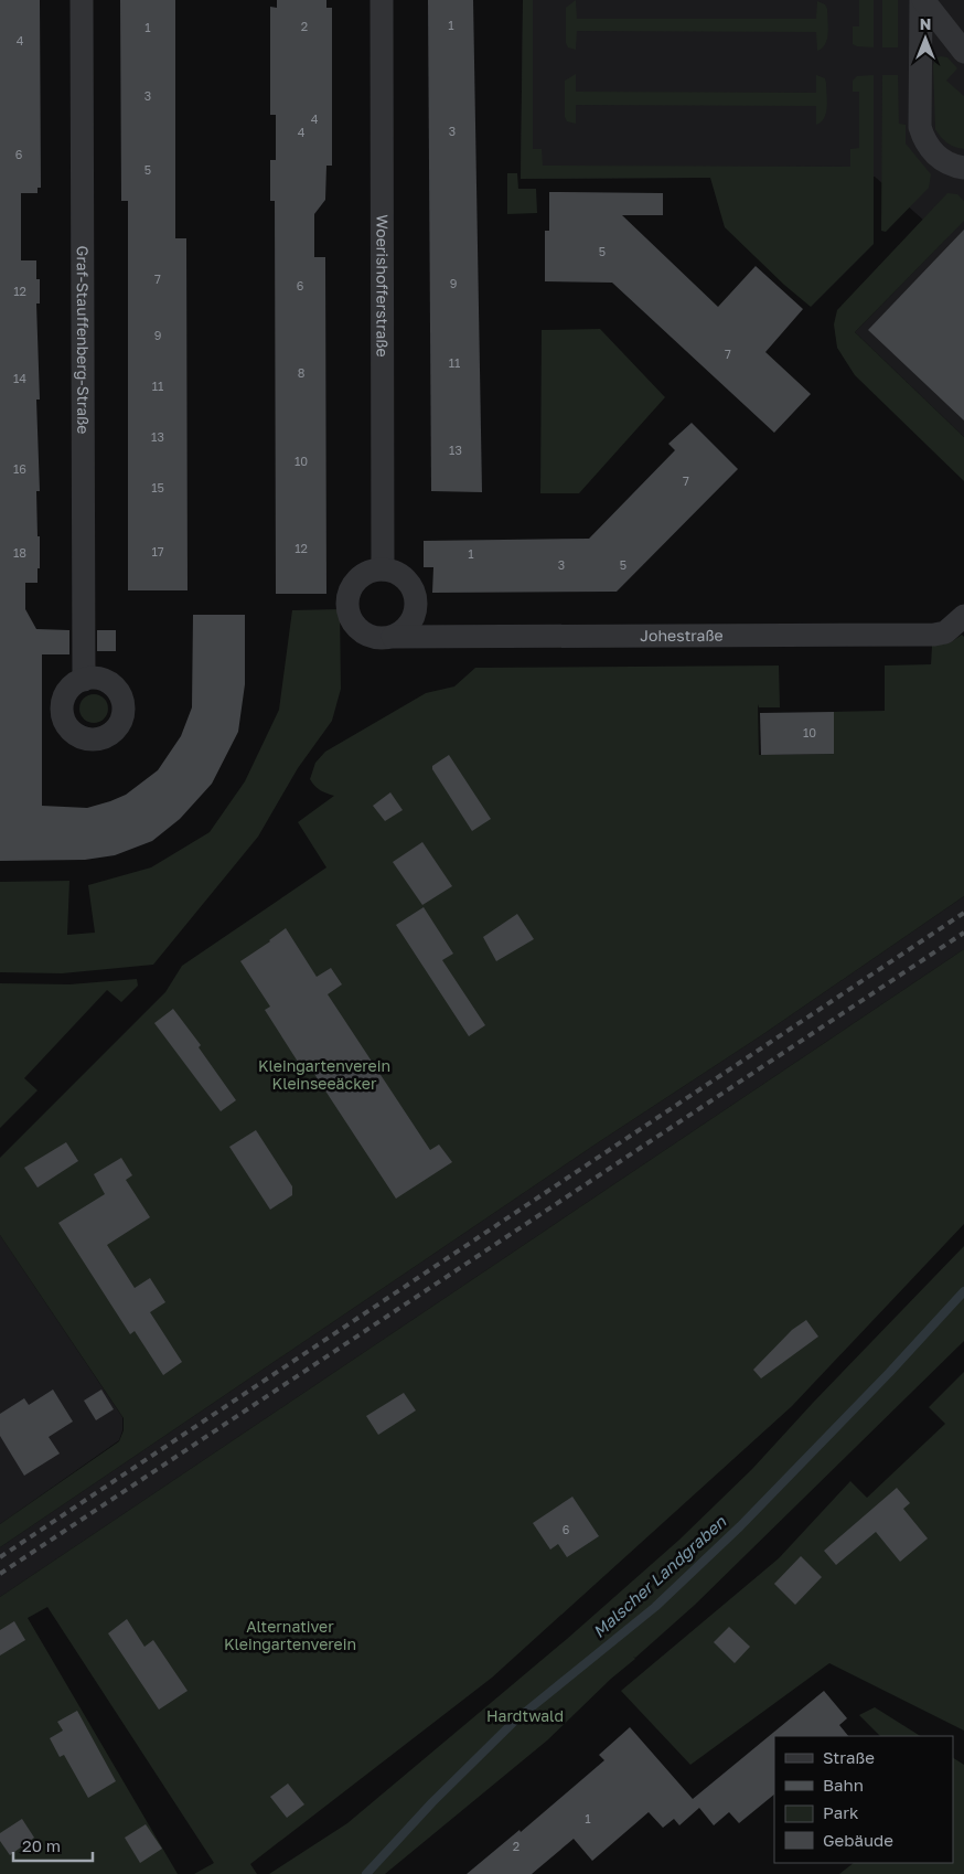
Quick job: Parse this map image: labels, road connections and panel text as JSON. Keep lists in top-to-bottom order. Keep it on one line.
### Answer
{"streets":{"street":["Woerishofferstraße","Graf-Stauffenberg-Straße","Johestraße"]},"crossings":[["Woerishofferstraße","Johestraße"]],"water":["Malscher Landgraben"],"parks":["Kleingartenverein Kleinseeäcker","Alternativer Kleingartenverein","Hardtwald"],"house_numbers":["1","2","1","4","3","4","3","4","6","5","5","7","9","6","12","9","7","11","8","14","11","13","13","10","16","7","15","12","17","18","1","3","5","10","6","1","2"],"legend":["Straße","Bahn","Park","Gebäude"],"scale_bar":"20 m","north":"top"}
